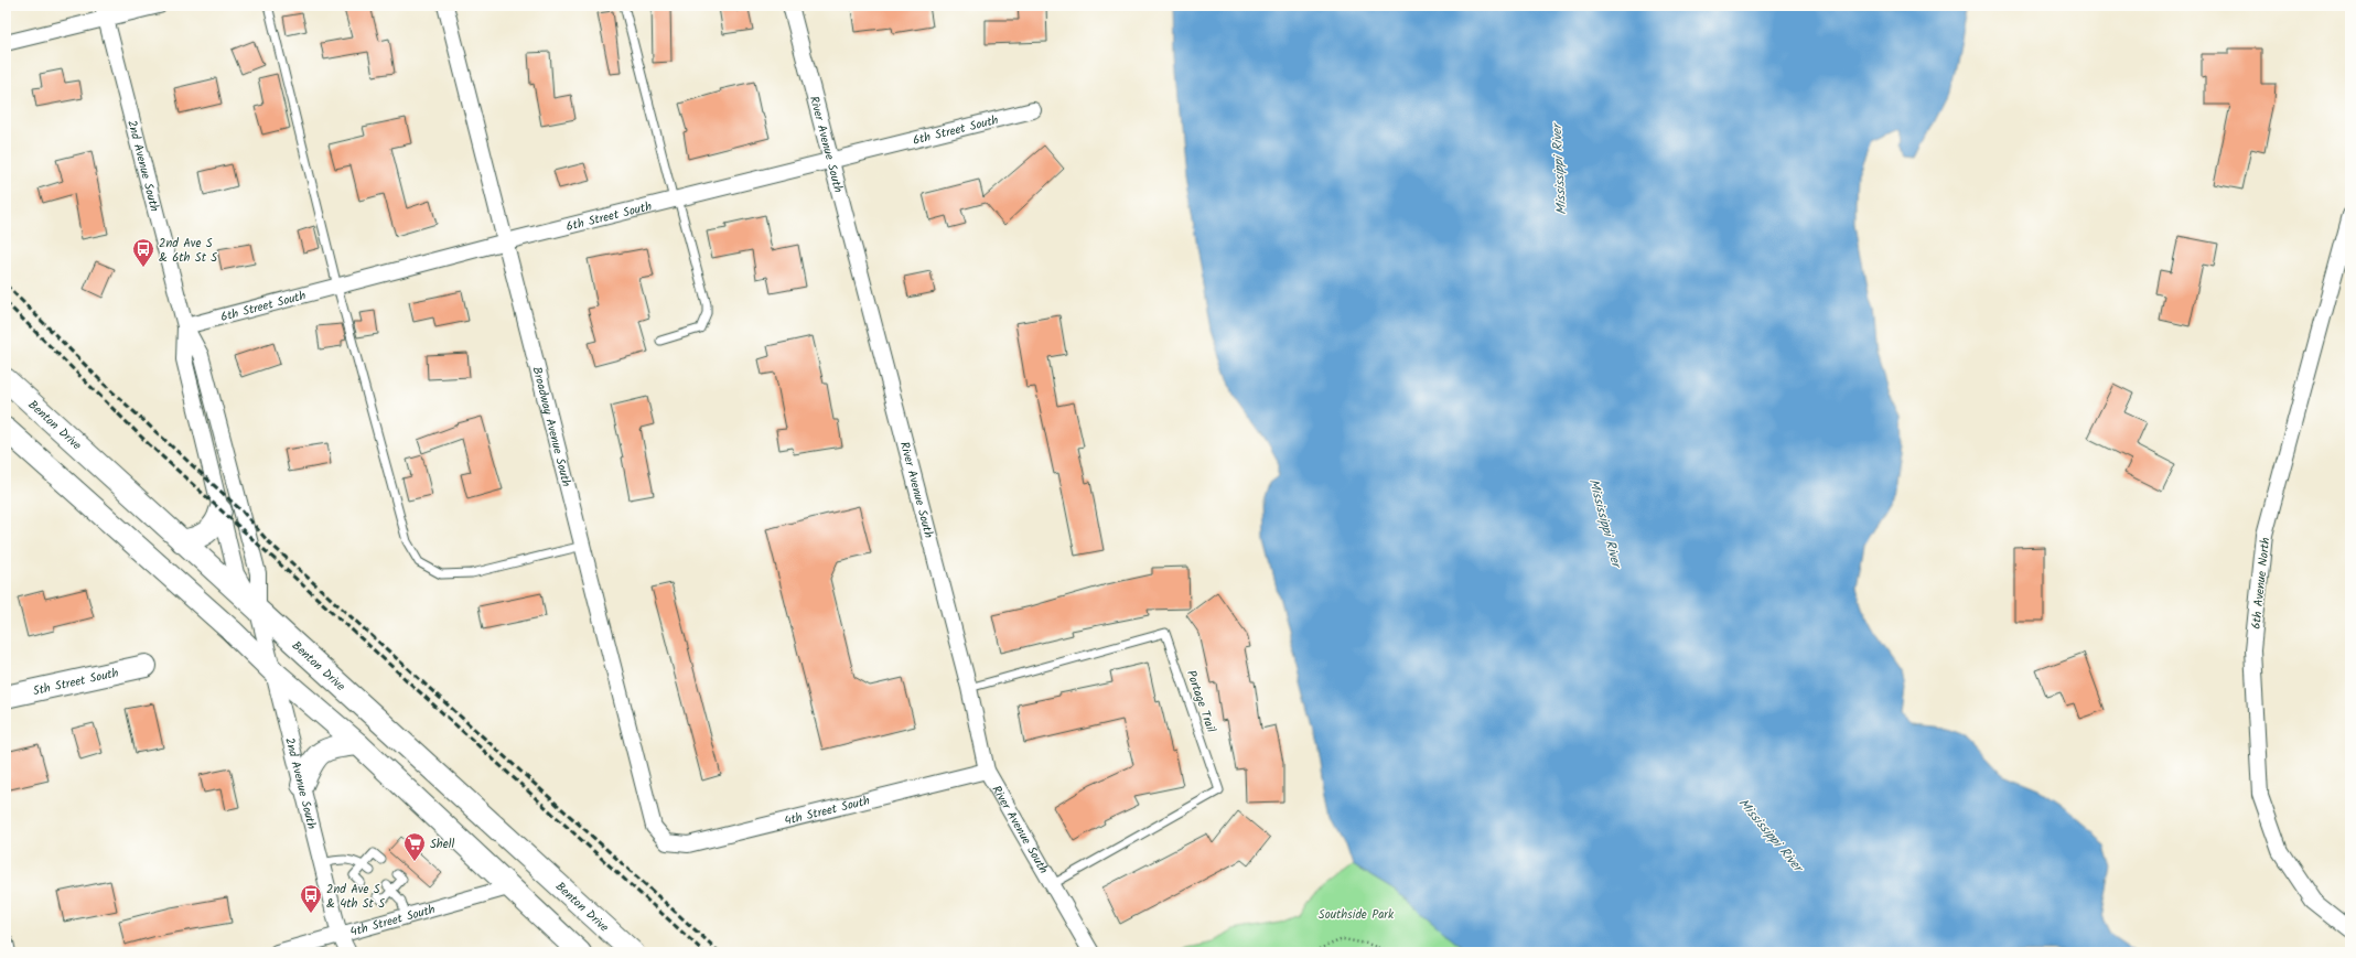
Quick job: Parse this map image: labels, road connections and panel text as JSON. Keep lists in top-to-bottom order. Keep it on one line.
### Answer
{"streets":{"main road":["Benton Drive","5th Street South"],"street":["6th Street South","River Avenue South","2nd Avenue South","Broadway Avenue South","6th Avenue North","4th Street South"],"lane":["Portage Trail"]},"crossings":[["6th Street South","River Avenue South"],["6th Street South","2nd Avenue South"],["6th Street South","Broadway Avenue South"],["River Avenue South","Portage Trail"],["River Avenue South","4th Street South"],["2nd Avenue South","Benton Drive"],["2nd Avenue South","4th Street South"],["Broadway Avenue South","4th Street South"]],"water":["Mississippi River"],"parks":["Southside Park"],"places":{"bus stop":["2nd Ave S & 6th St S","2nd Ave S & 4th St S"],"supermarket":["Shell"]}}
